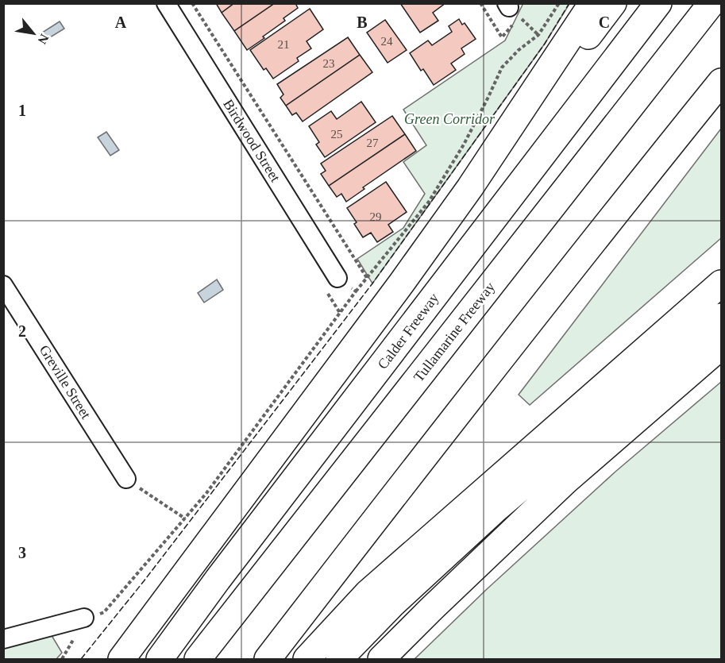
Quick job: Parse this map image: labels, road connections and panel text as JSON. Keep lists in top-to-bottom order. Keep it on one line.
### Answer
{"streets":{"highway":["Calder Freeway","Tullamarine Freeway"],"street":["Birdwood Street","Greville Street"]},"parks":["Green Corridor"],"house_numbers":["24","21","23","25","27","29"],"north":"bottom right","grid":{"columns":["A","B","C"],"rows":["1","2","3"]}}
